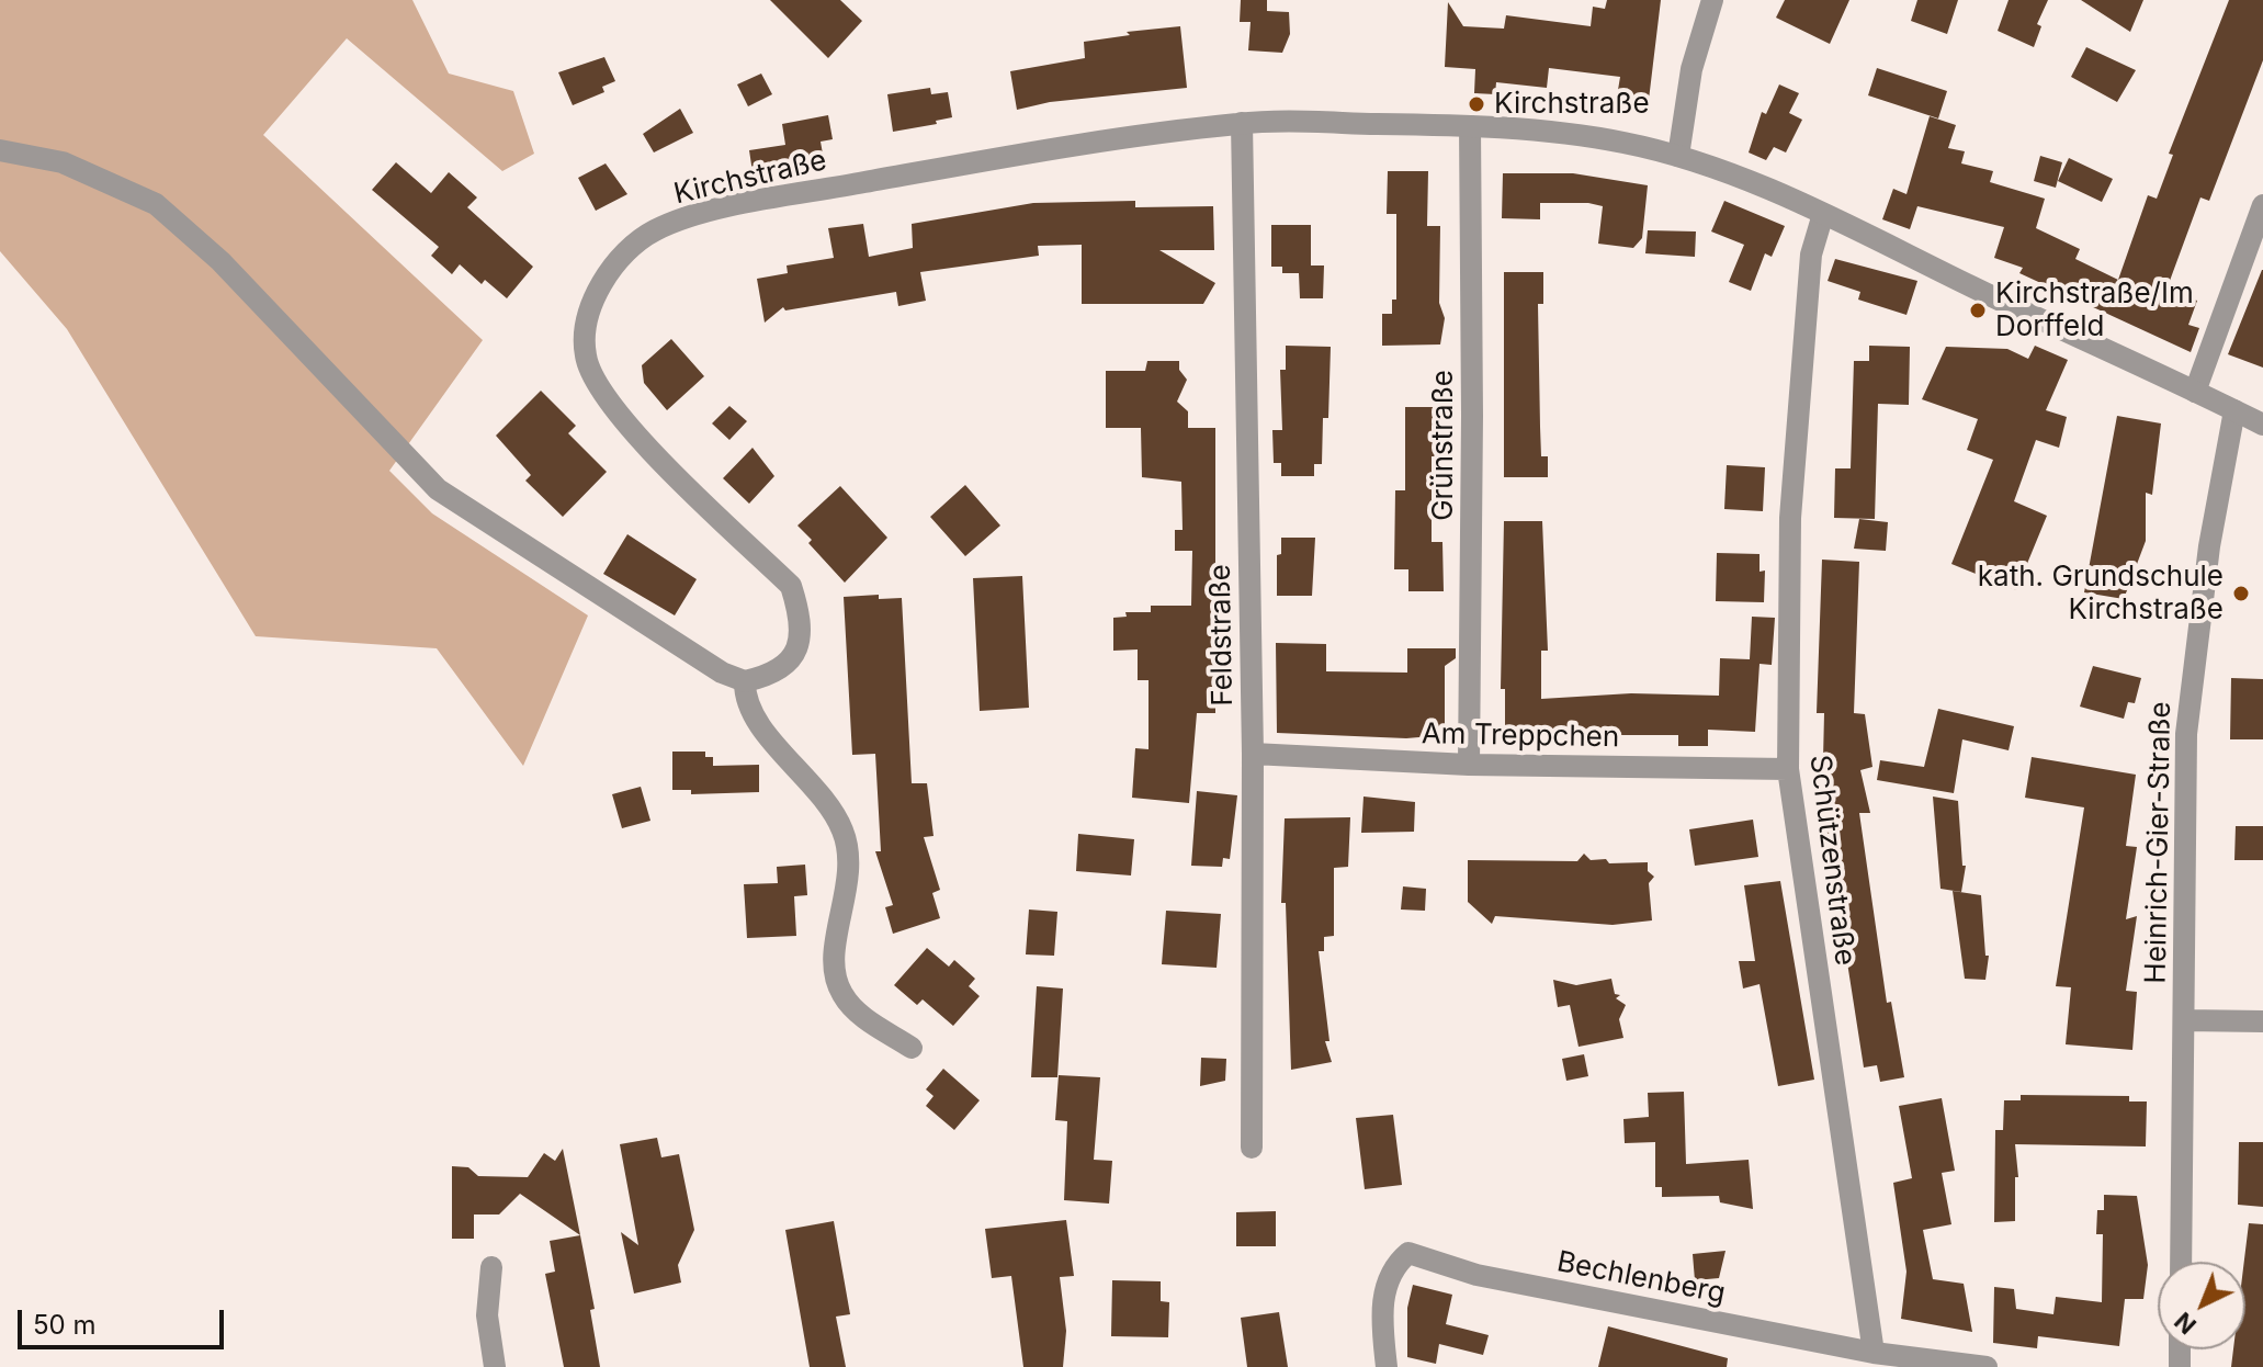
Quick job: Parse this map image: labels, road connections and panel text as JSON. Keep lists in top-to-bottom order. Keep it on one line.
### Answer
{"streets":{"street":["Kirchstraße","Grünstraße","Feldstraße","Am Treppchen","Heinrich-Gier-Straße","Schützenstraße","Bechlenberg"]},"crossings":[["Kirchstraße","Grünstraße"],["Kirchstraße","Feldstraße"],["Kirchstraße","Heinrich-Gier-Straße"],["Kirchstraße","Schützenstraße"],["Grünstraße","Am Treppchen"],["Feldstraße","Am Treppchen"],["Am Treppchen","Schützenstraße"],["Schützenstraße","Bechlenberg"]],"places":["Kirchstraße","Kirchstraße/Im Dorffeld","kath. Grundschule Kirchstraße"],"scale_bar":"50 m","north":"bottom left"}
